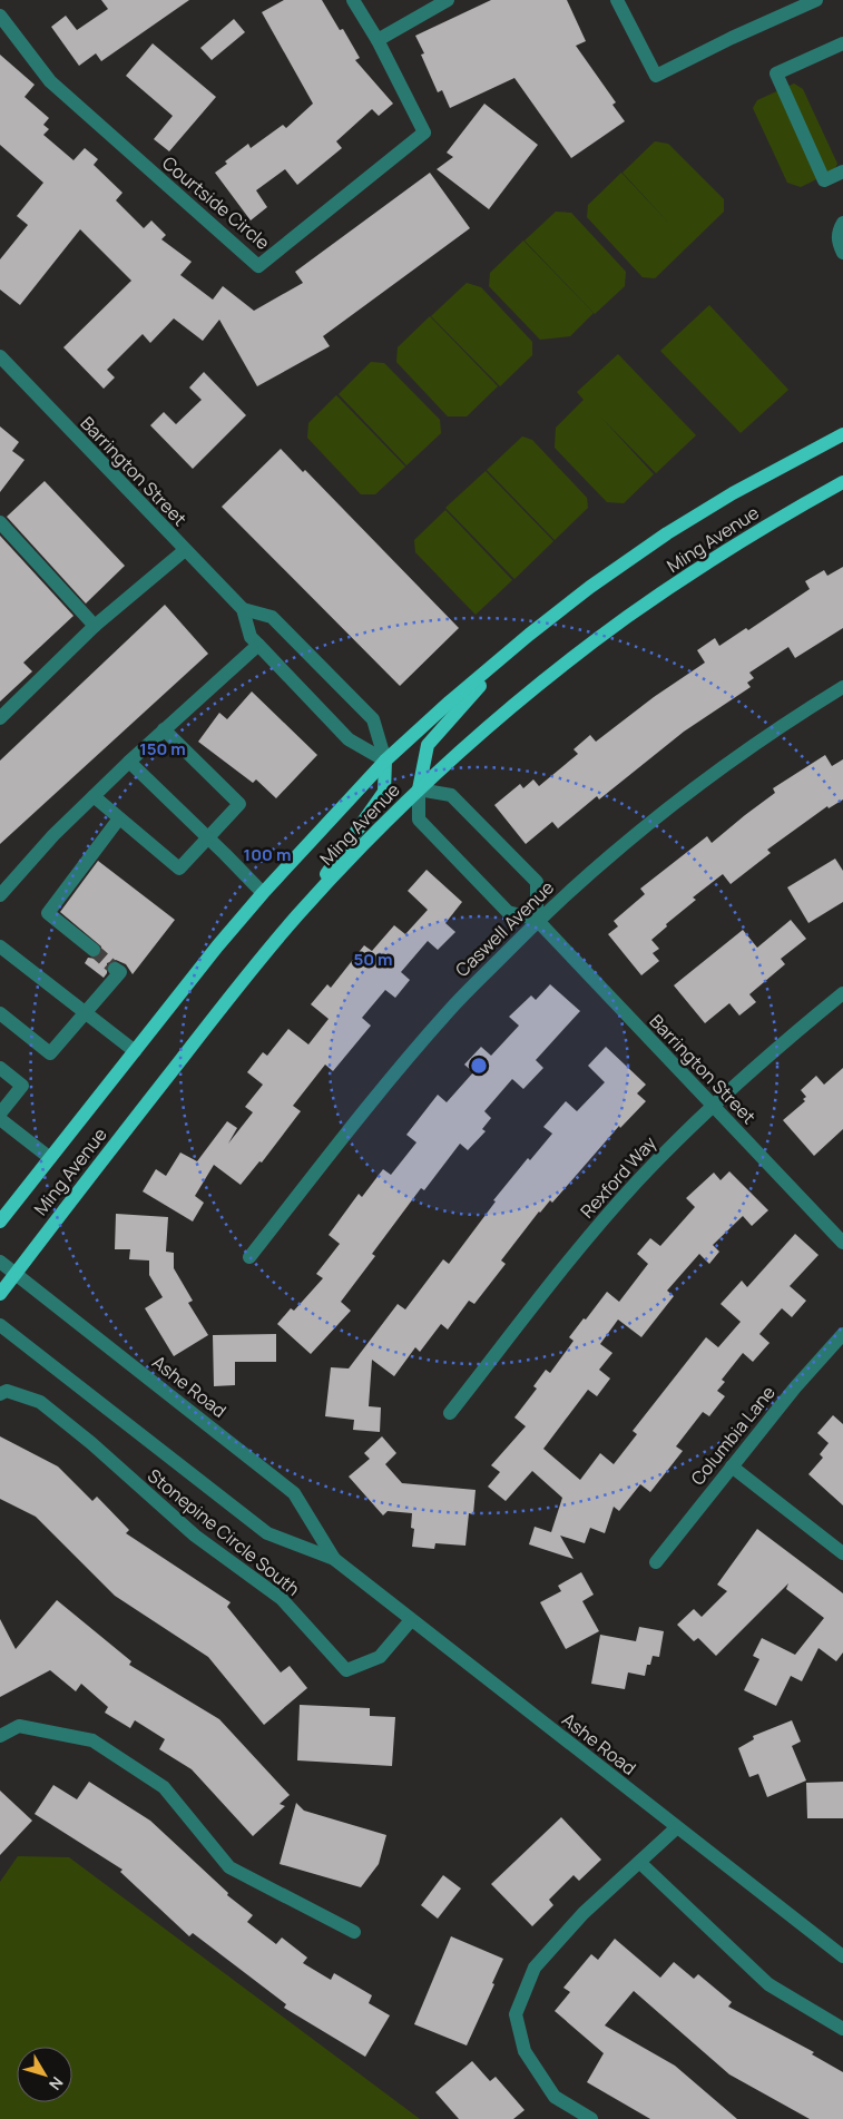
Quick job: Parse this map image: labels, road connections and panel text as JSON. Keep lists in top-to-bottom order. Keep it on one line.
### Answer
{"streets":{"main road":["Ming Avenue"],"street":["Courtside Circle","Barrington Street","Caswell Avenue","Rexford Way","Ashe Road","Columbia Lane","Stonepine Circle South"]},"crossings":[["Barrington Street","Ming Avenue"],["Barrington Street","Caswell Avenue"],["Barrington Street","Rexford Way"],["Ming Avenue","Ashe Road"],["Ashe Road","Stonepine Circle South"]],"north":"bottom right","rings":["150 m","100 m","50 m"]}
